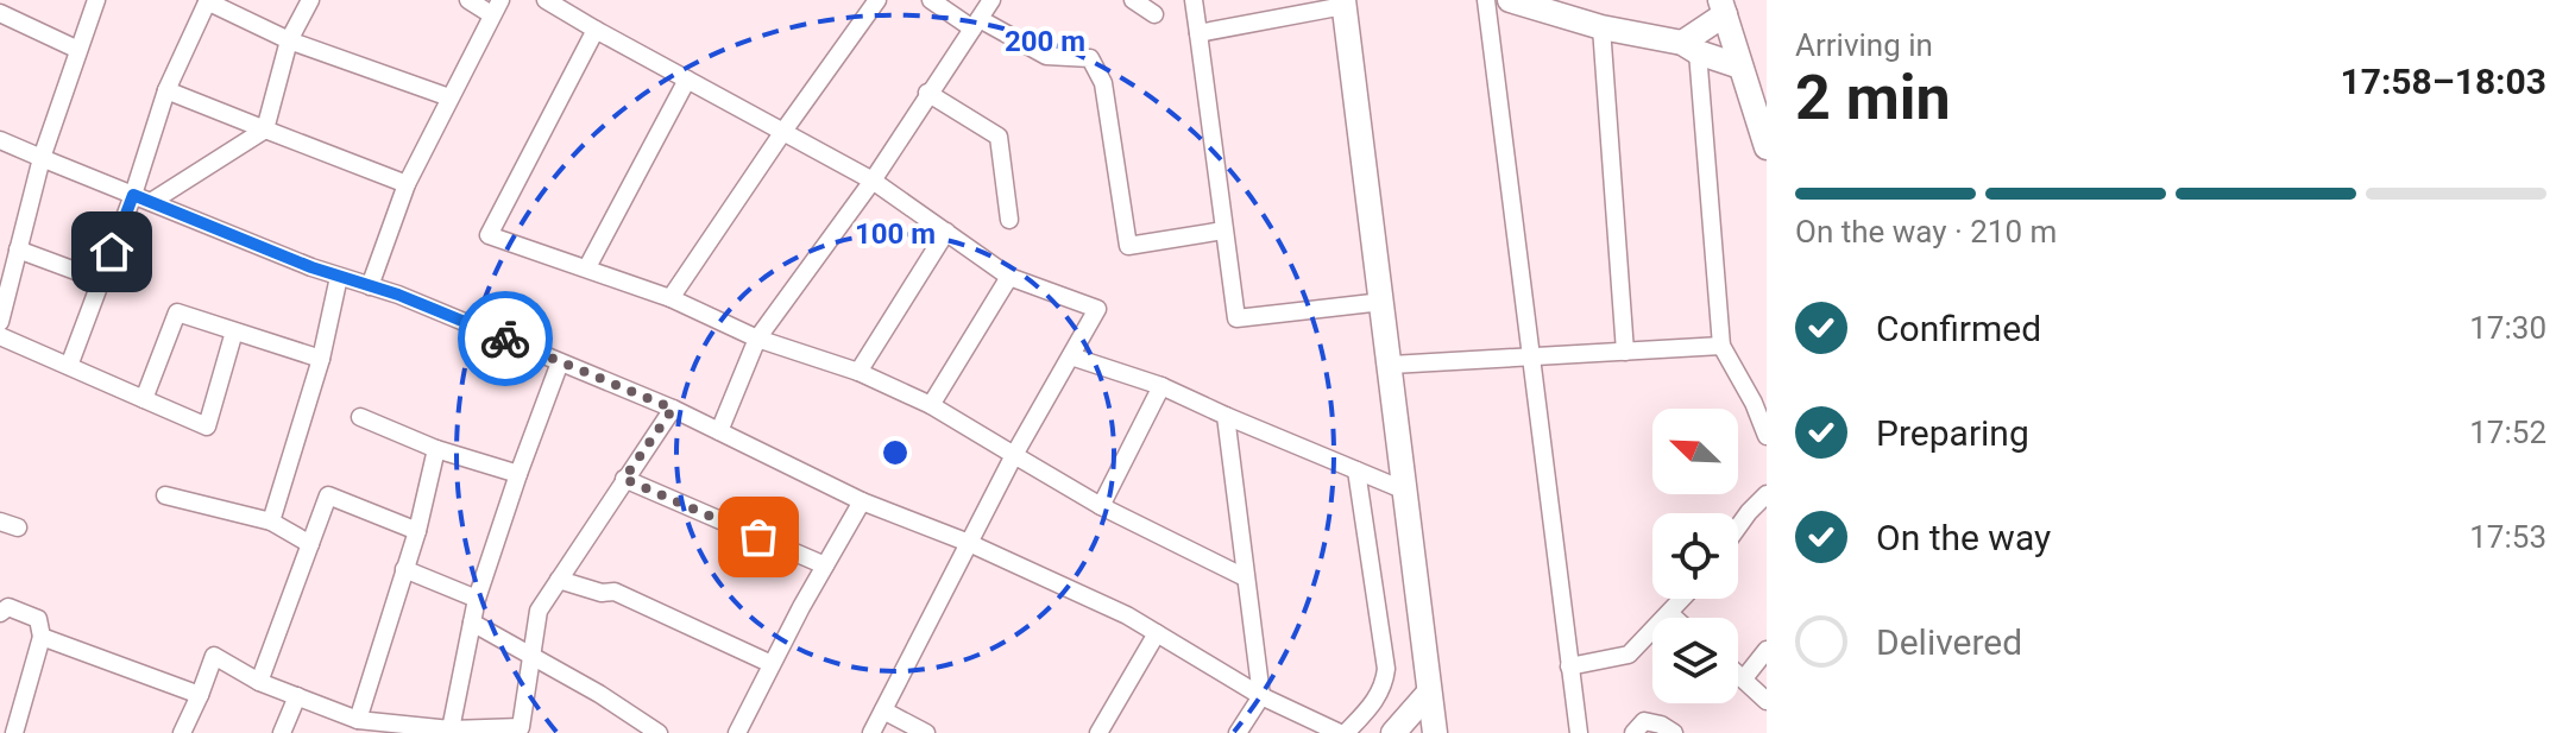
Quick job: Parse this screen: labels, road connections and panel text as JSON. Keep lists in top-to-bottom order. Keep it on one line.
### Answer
{"north":"top left","page":{"heading":["2 min","Arriving in","17:58–18:03"],"bar":"On the way · 210 m","list":[["Confirmed","17:30"],["Preparing","17:52"],["On the way","17:53"],"Delivered"]},"rings":["200 m","100 m"]}
